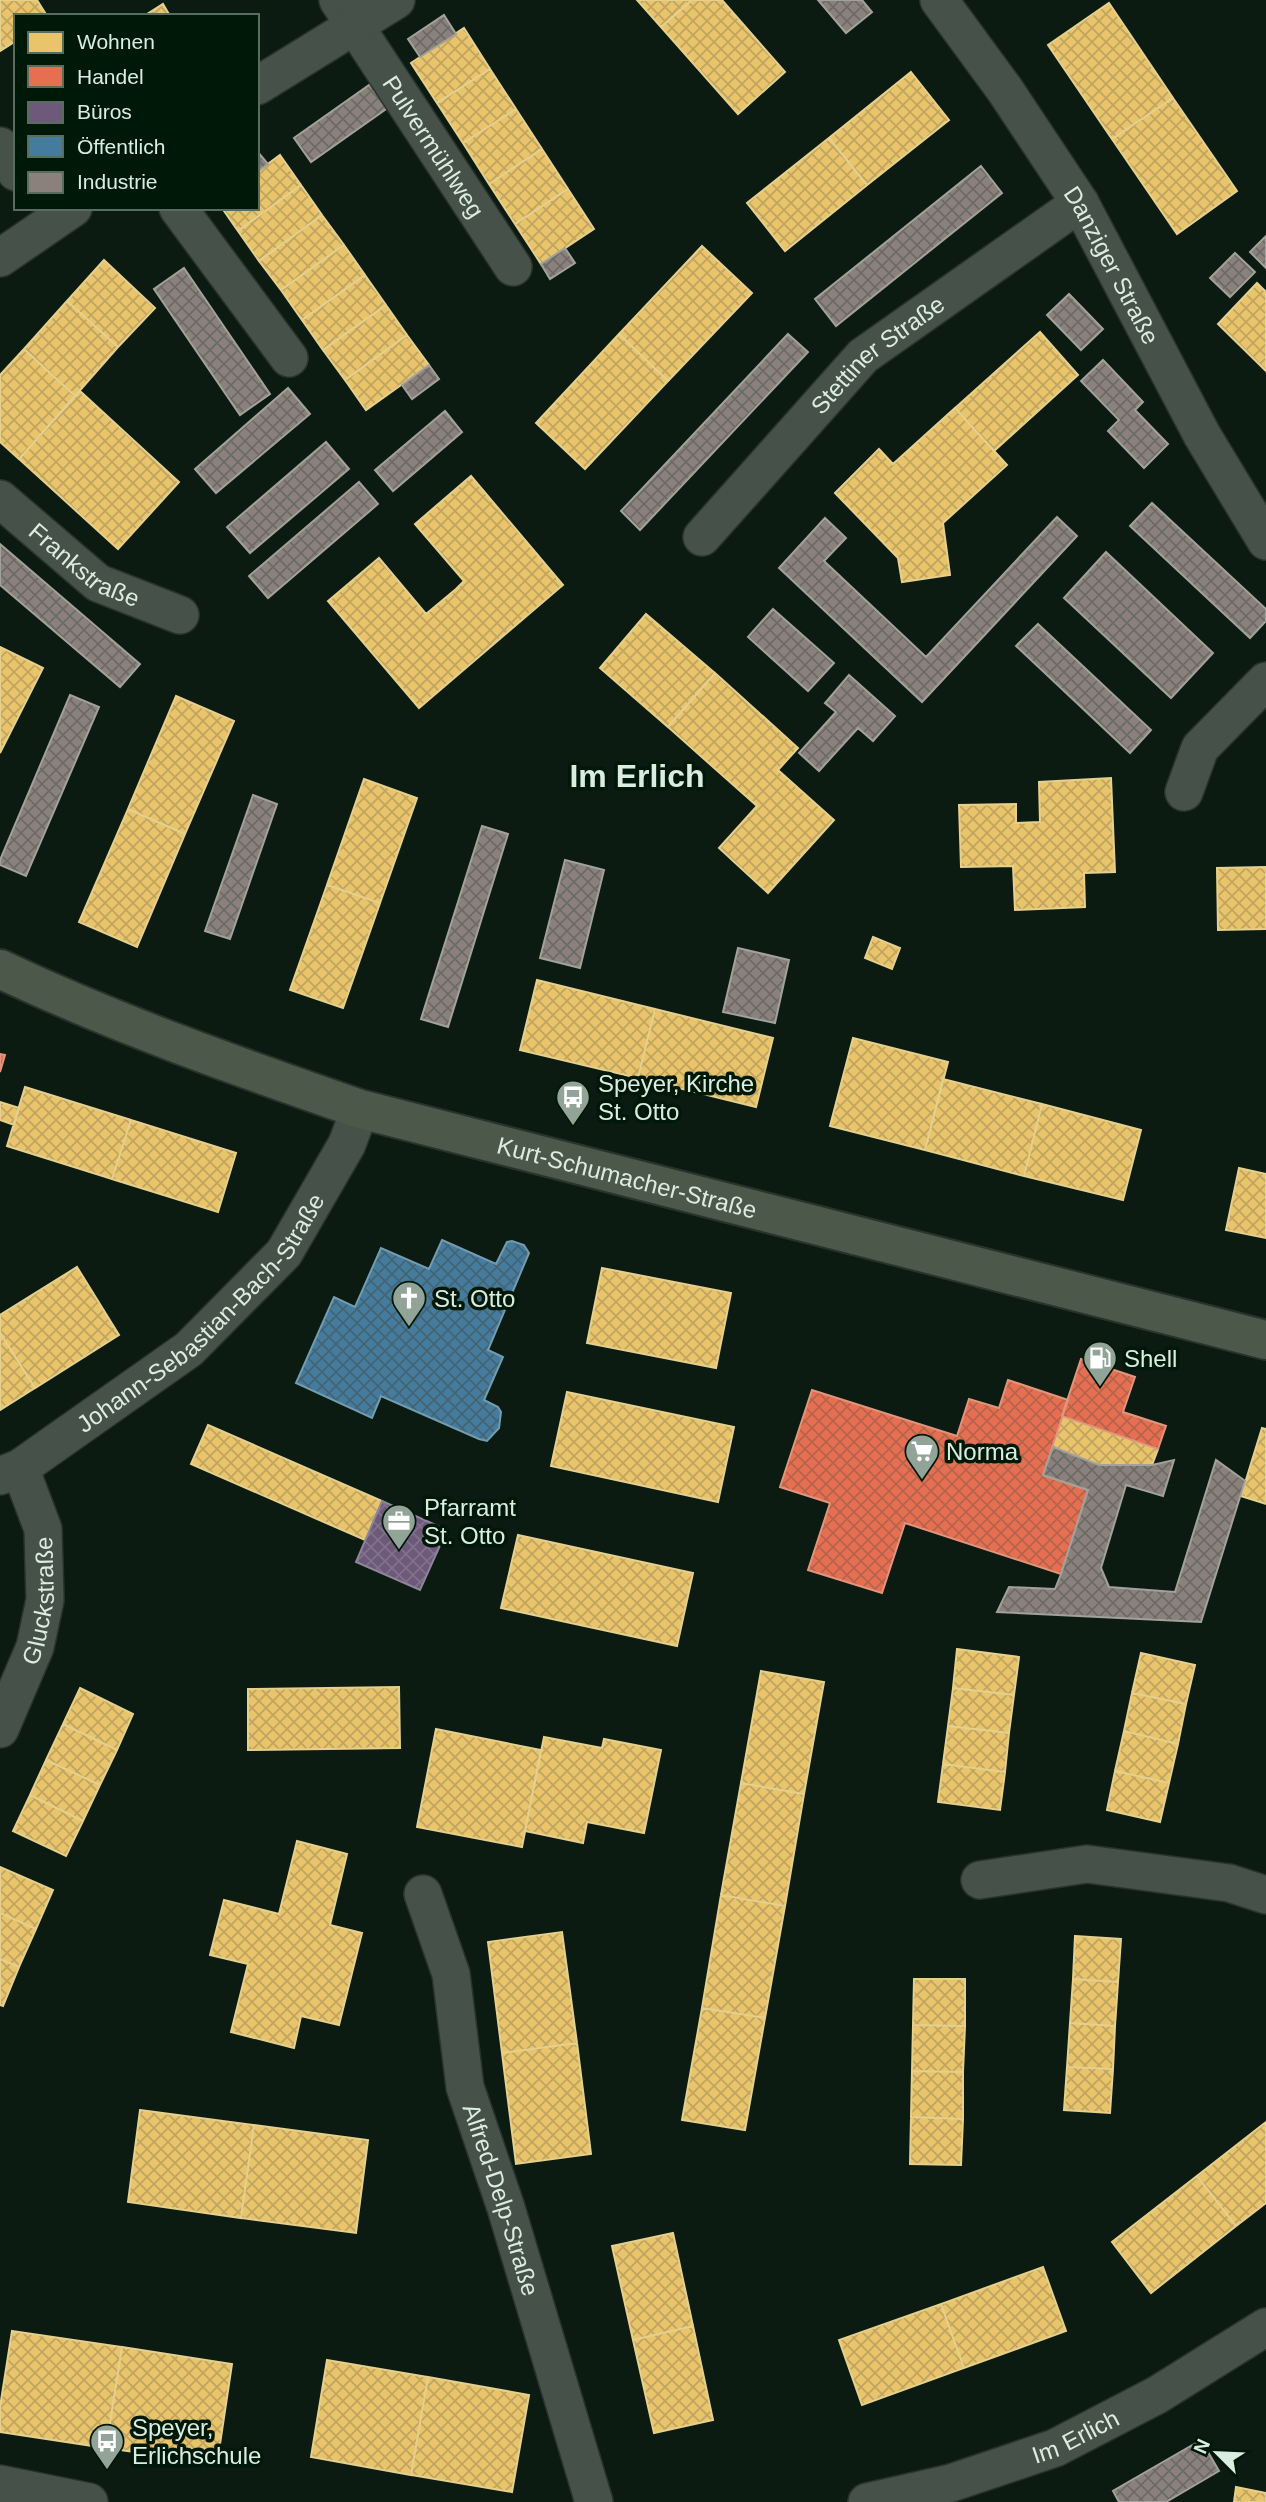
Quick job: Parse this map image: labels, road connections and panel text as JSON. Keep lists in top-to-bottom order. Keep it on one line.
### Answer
{"streets":{"main road":["Kurt-Schumacher-Straße"],"street":["Pulvermühlweg","Danziger Straße","Stettiner Straße","Frankstraße","Johann-Sebastian-Bach-Straße","Gluckstraße","Alfred-Delp-Straße","Im Erlich"]},"crossings":[["Danziger Straße","Stettiner Straße"],["Kurt-Schumacher-Straße","Johann-Sebastian-Bach-Straße"],["Johann-Sebastian-Bach-Straße","Gluckstraße"]],"districts":["Im Erlich"],"places":{"bus stop":["Speyer, Kirche St. Otto","Speyer, Erlichschule"],"church":["St. Otto"],"fuel station":["Shell"],"supermarket":["Norma"],"office":["Pfarramt St. Otto"]},"legend":["Wohnen","Handel","Büros","Öffentlich","Industrie"],"north":"top left"}
